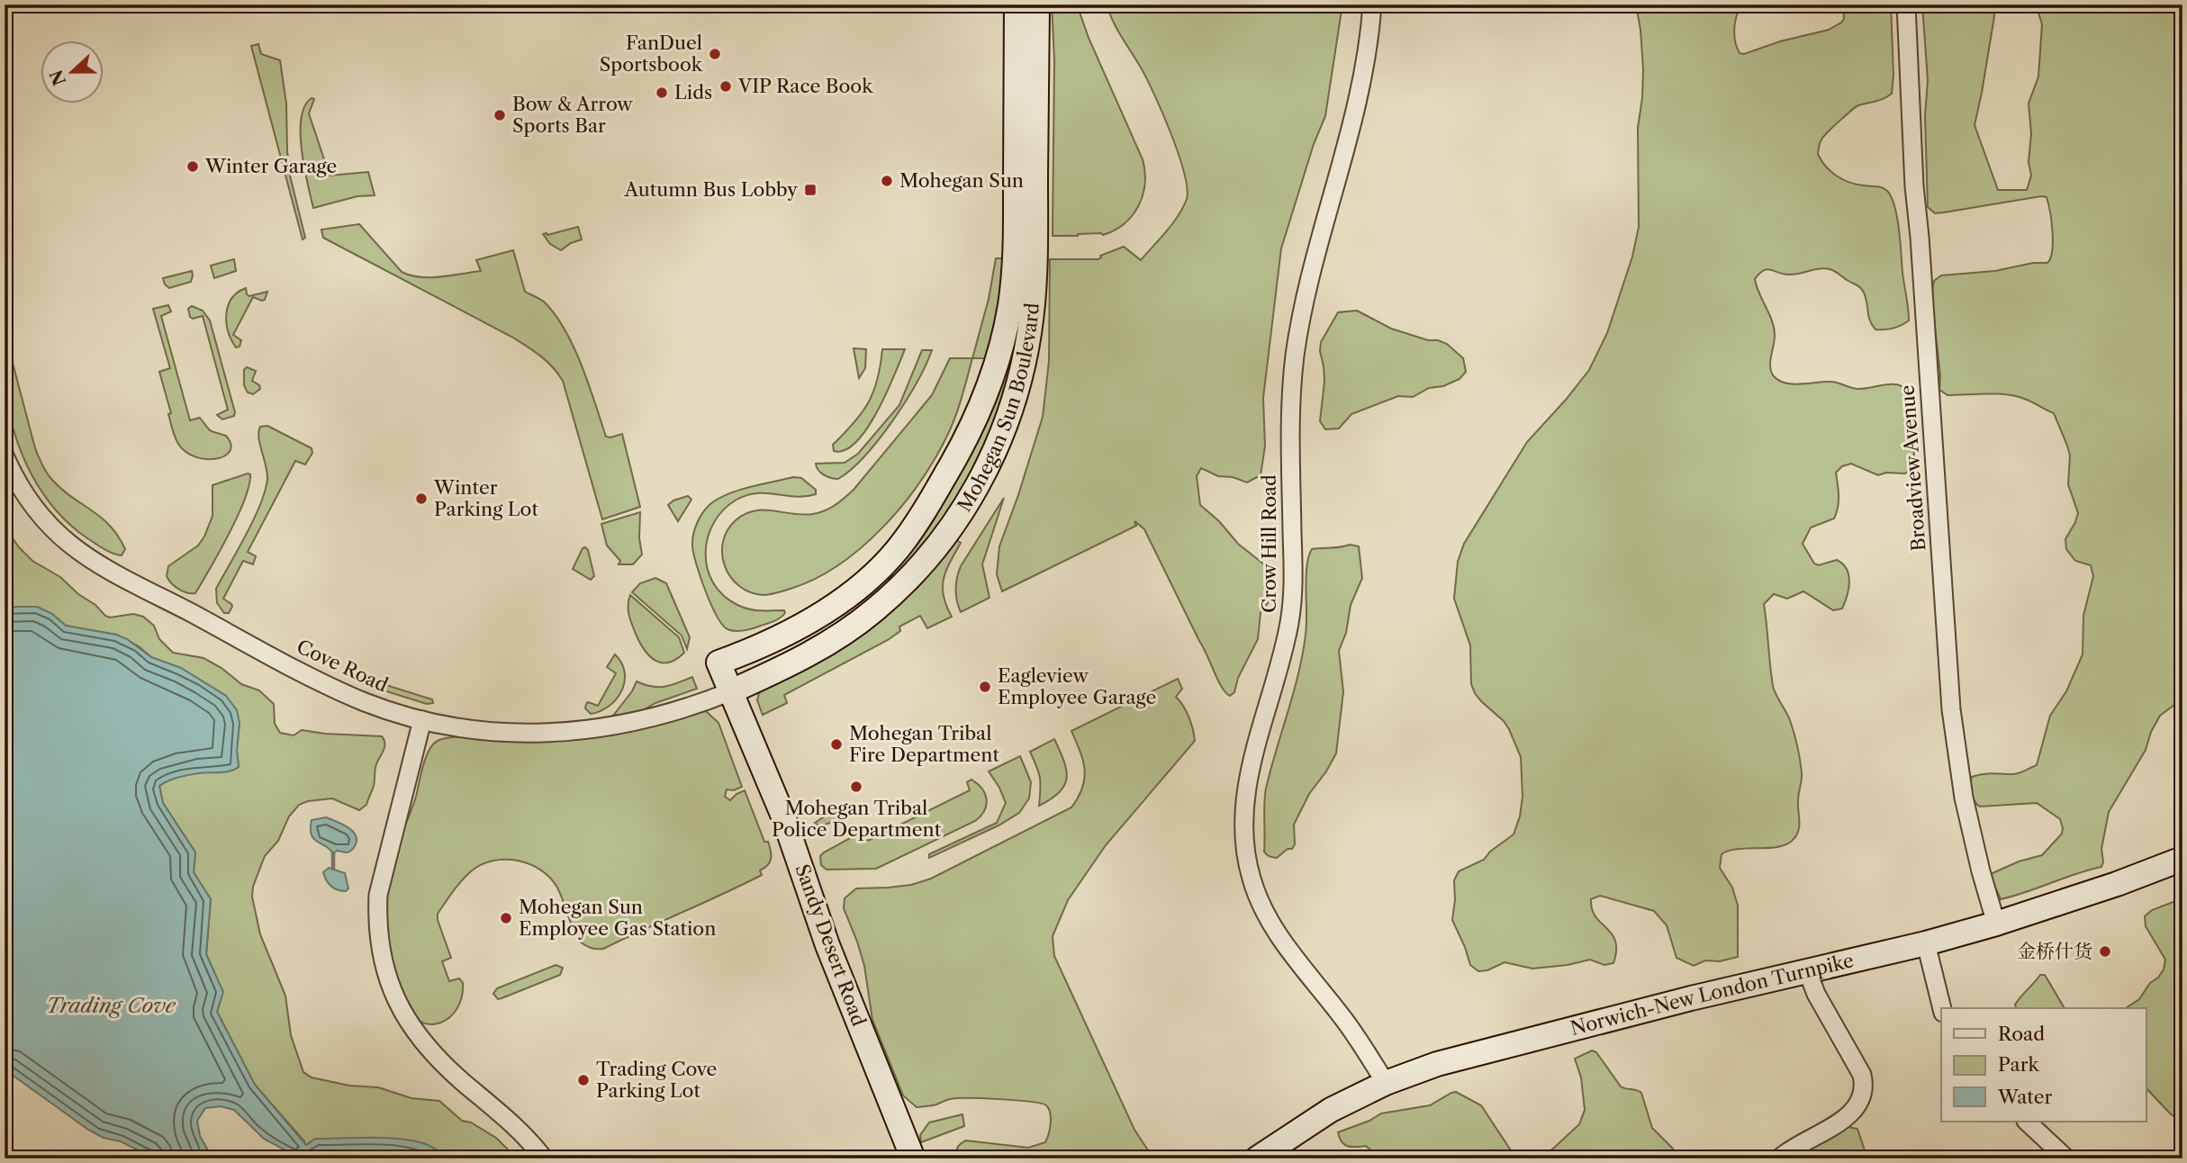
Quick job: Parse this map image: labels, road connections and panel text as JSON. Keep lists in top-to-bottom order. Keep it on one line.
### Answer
{"streets":{"main road":["Mohegan Sun Boulevard","Sandy Desert Road","Norwich-New London Turnpike"],"street":["Broadview Avenue","Crow Hill Road","Cove Road"]},"crossings":[["Mohegan Sun Boulevard","Cove Road"],["Mohegan Sun Boulevard","Sandy Desert Road"],["Broadview Avenue","Norwich-New London Turnpike"],["Crow Hill Road","Norwich-New London Turnpike"],["Cove Road","Sandy Desert Road"]],"water":["Trading Cove"],"places":{"other":["FanDuel Sportsbook","VIP Race Book","Lids","Bow & Arrow Sports Bar","Winter Garage","Mohegan Sun","Winter Parking Lot","Eagleview Employee Garage","Mohegan Tribal Fire Department","Mohegan Tribal Police Department","Mohegan Sun Employee Gas Station","金桥什货","Trading Cove Parking Lot"],"transit":["Autumn Bus Lobby"]},"legend":["Road","Park","Water"],"north":"left"}
